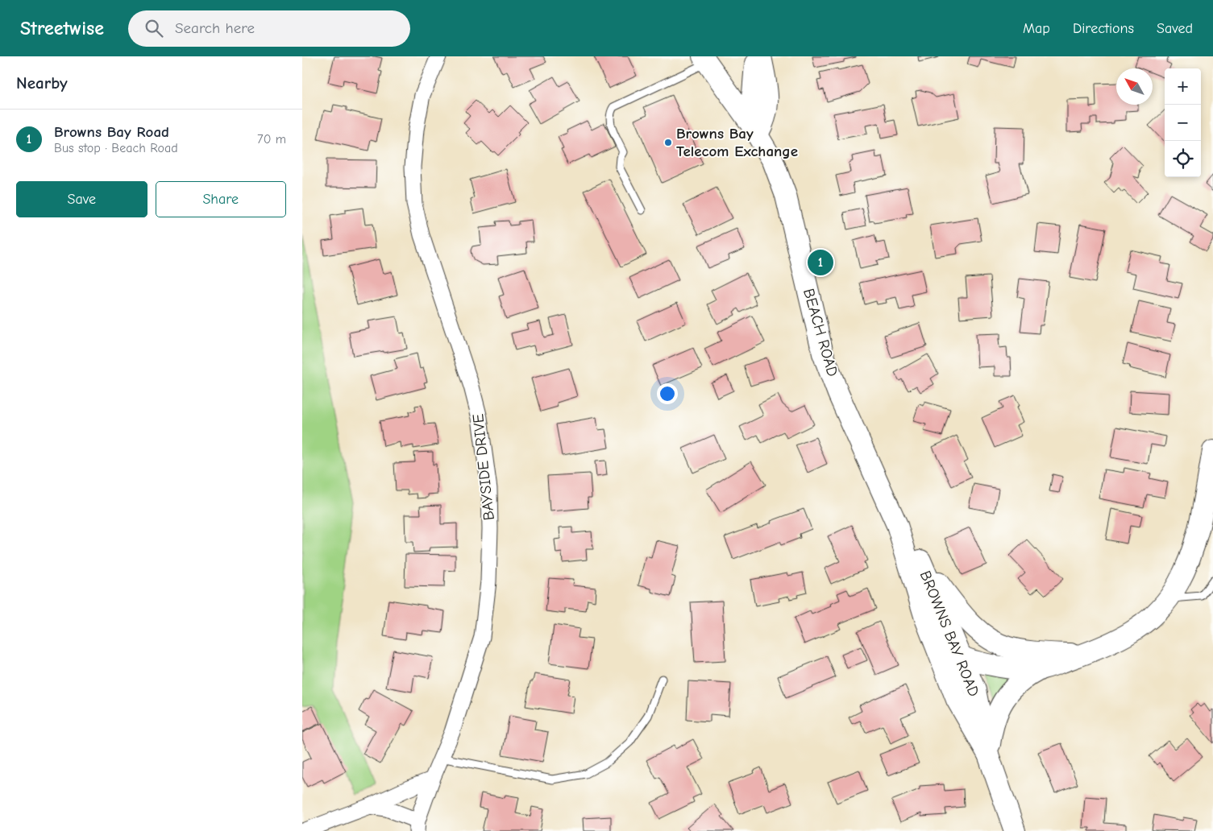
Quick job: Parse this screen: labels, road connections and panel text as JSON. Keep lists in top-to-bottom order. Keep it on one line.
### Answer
{"streets":{"main road":["BEACH ROAD","BROWNS BAY ROAD"],"street":["BAYSIDE DRIVE"]},"crossings":[["BEACH ROAD","BROWNS BAY ROAD"]],"places":["Browns Bay Telecom Exchange"],"north":"top left","page":{"header":"Streetwise","search":"Search here","nav":["Map","Directions","Saved"],"heading":"Nearby","map_buttons":["+","−"],"list":[{"mark":"1","name":"Browns Bay Road","note":"Bus stop · Beach Road","value":"70 m"}],"buttons":["Save","Share"],"pins":"1"}}
